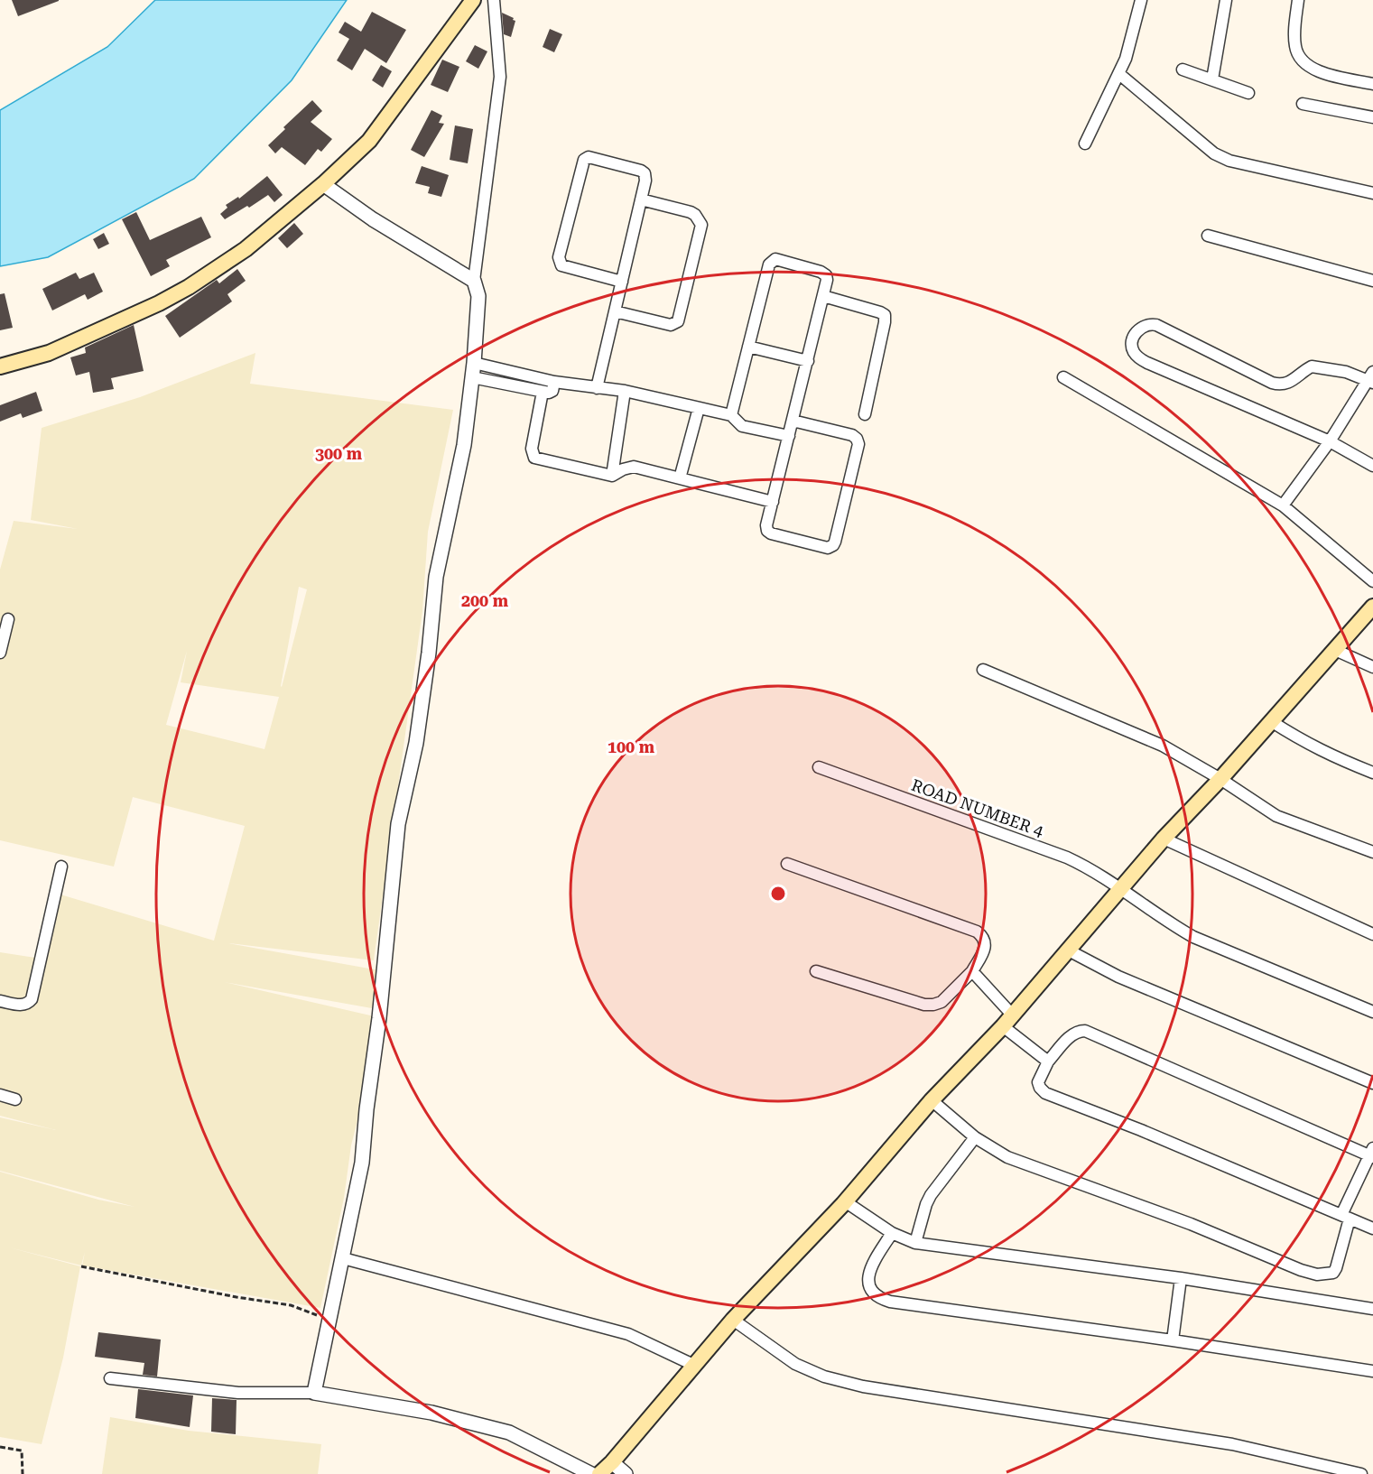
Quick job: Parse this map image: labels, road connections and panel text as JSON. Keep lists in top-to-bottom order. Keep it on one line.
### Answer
{"streets":{"street":["ROAD NUMBER 4"]},"rings":["300 m","200 m","100 m"]}
